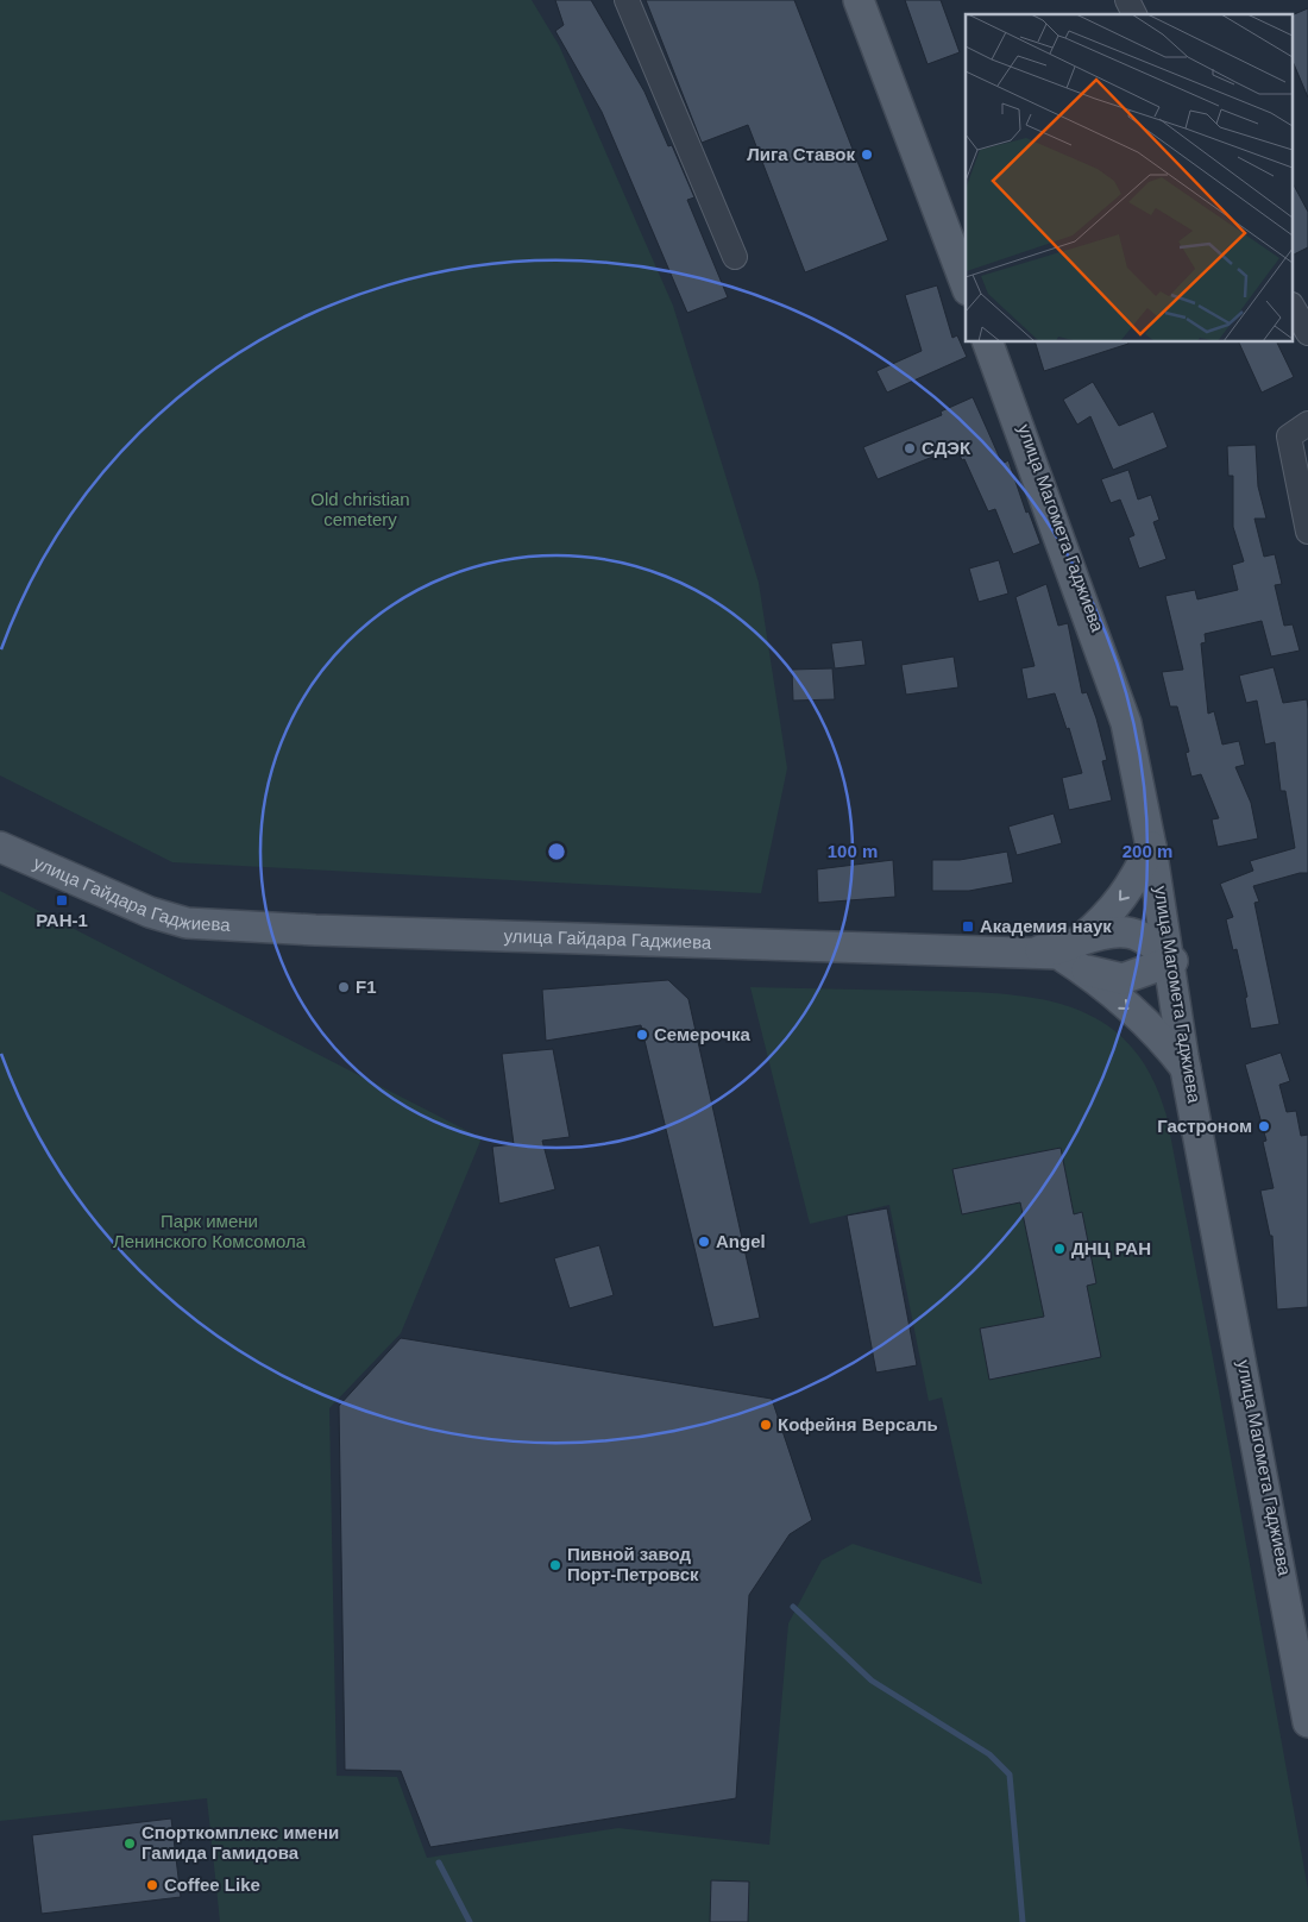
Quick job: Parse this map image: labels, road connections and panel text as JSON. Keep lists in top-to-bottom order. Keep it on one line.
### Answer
{"streets":{"main road":["улица Магомета Гаджиева","улица Гайдара Гаджиева"]},"crossings":[["улица Магомета Гаджиева","улица Гайдара Гаджиева"]],"parks":["Old сhristian cemetery","Парк имени Ленинского Комсомола"],"places":{"other":["Лига Ставок","СДЭК","F1","Семерочка","Гастроном","Angel","ДНЦ РАН","Кофейня Версаль","Пивной завод Порт-Петровск","Спорткомплекс имени Гамида Гамидова","Coffee Like"],"transit":["РАН-1","Академия наук"]},"rings":["100 m","200 m"]}
